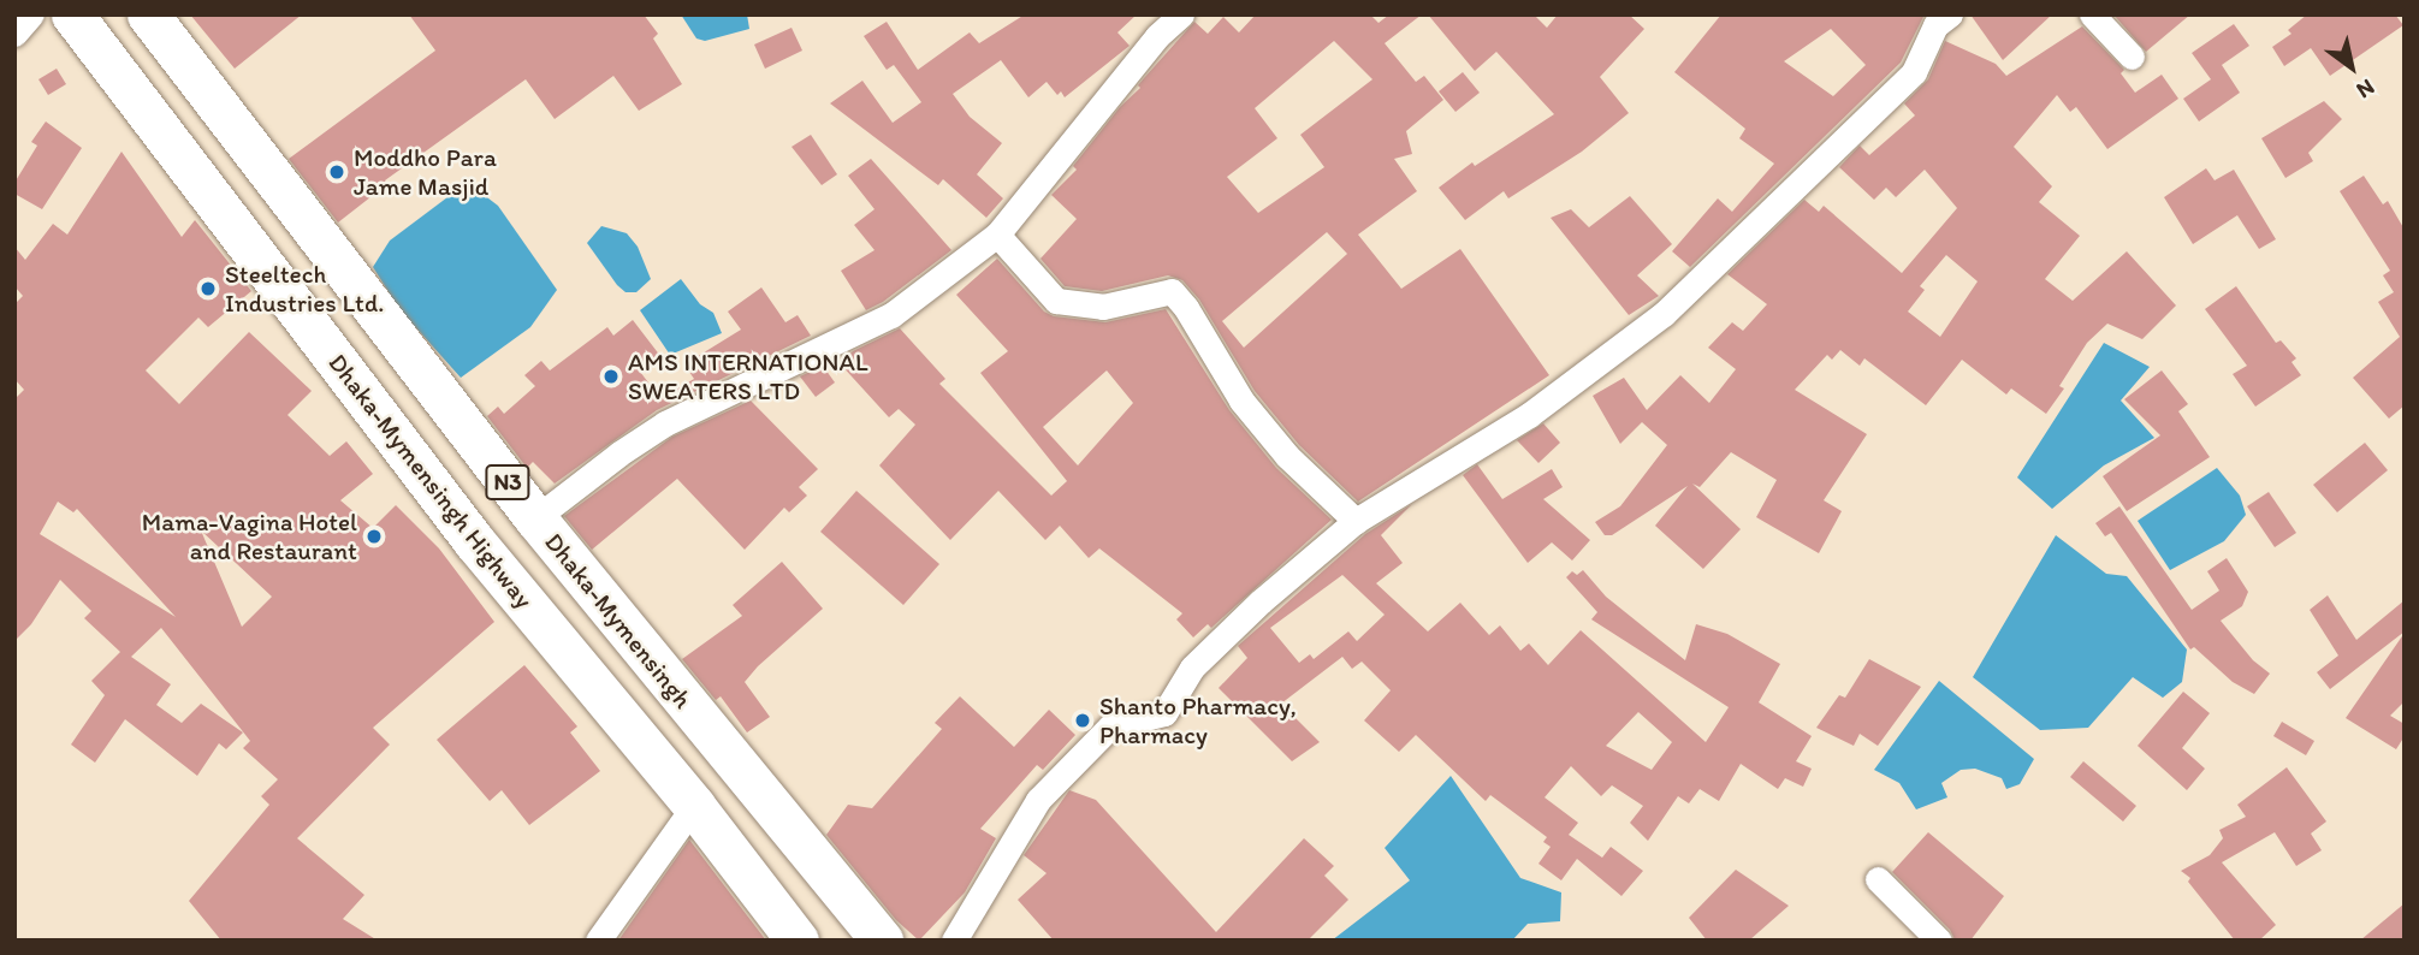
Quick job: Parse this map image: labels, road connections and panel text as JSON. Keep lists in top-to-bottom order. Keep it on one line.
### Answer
{"streets":{"highway":["Dhaka-Mymensingh Highway","N3","Dhaka-Mymensingh"]},"places":["Moddho Para Jame Masjid","Steeltech Industries Ltd.","AMS INTERNATIONAL SWEATERS LTD","Mama-Vagina Hotel and Restaurant","Shanto Pharmacy, Pharmacy"],"north":"bottom right"}
